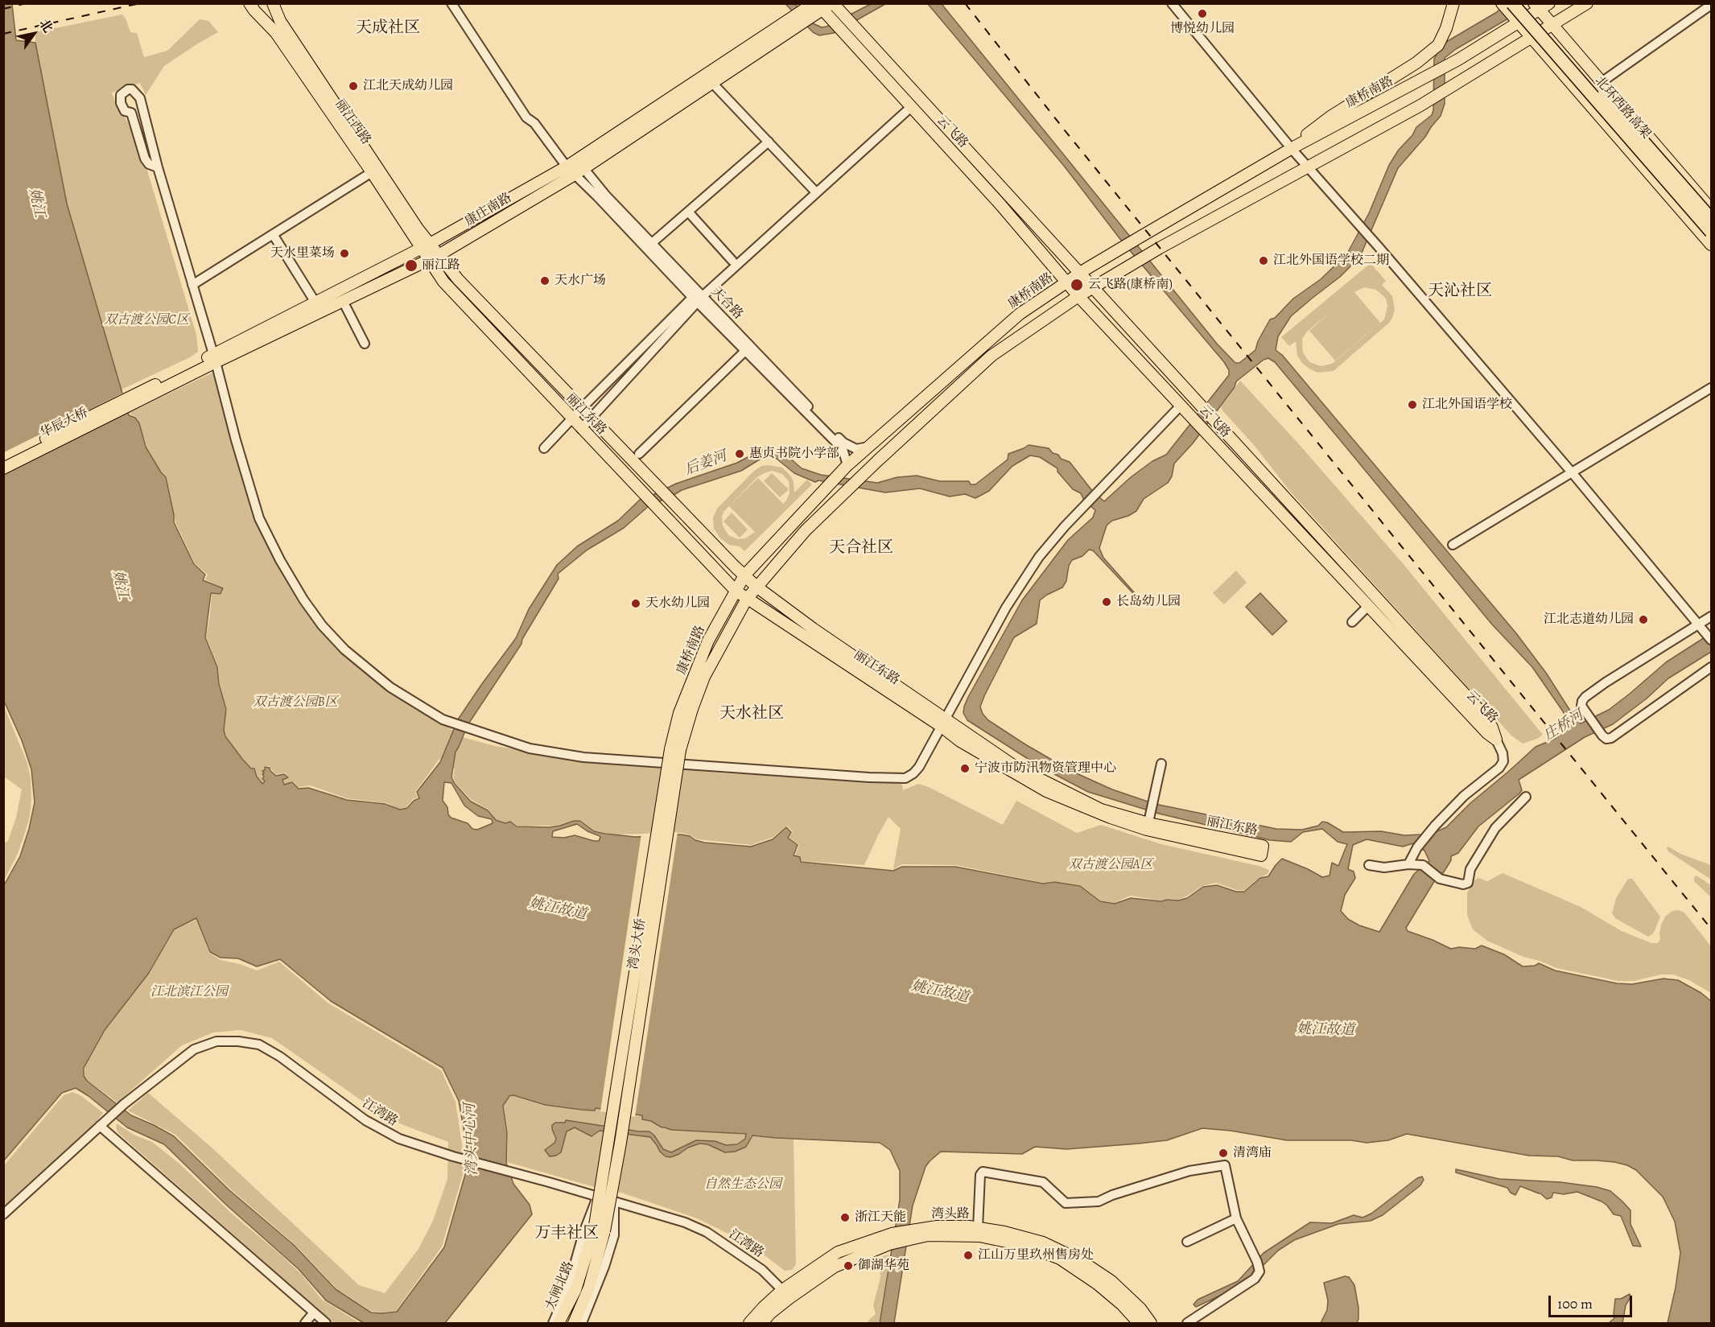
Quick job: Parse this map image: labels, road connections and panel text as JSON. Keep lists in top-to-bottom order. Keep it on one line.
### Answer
{"streets":{"highway":["北环西路高架"],"main road":["康桥南路","丽江西路","云飞路","康庄南路","丽江东路","华辰大桥","湾头大桥","湾头路","大闸北路"],"street":["天合路","江湾路"]},"crossings":[["康桥南路","云飞路"],["康桥南路","天合路"],["康桥南路","丽江东路"],["康桥南路","湾头大桥"],["丽江西路","康庄南路"],["丽江西路","丽江东路"],["云飞路","康庄南路"],["康庄南路","天合路"],["康庄南路","丽江东路"],["康庄南路","华辰大桥"],["湾头大桥","大闸北路"],["江湾路","湾头路"]],"districts":["天成社区","天沁社区","天合社区","天水社区","万丰社区"],"water":["姚江","后姜河","庄桥河","姚江故道","湾头中心河"],"parks":["双古渡公园C区","双古渡公园B区","双古渡公园A区","江北滨江公园","自然生态公园"],"places":["博悦幼儿园","江北天成幼儿园","天水里菜场","江北外国语学校二期","丽江路","天水广场","云飞路(康桥南)","江北外国语学校","惠贞书院小学部","长岛幼儿园","天水幼儿园","江北志道幼儿园","宁波市防汛物资管理中心","清湾庙","浙江天能","江山万里玖州售房处","御湖华苑"],"scale_bar":"100 m","north":"top right"}
